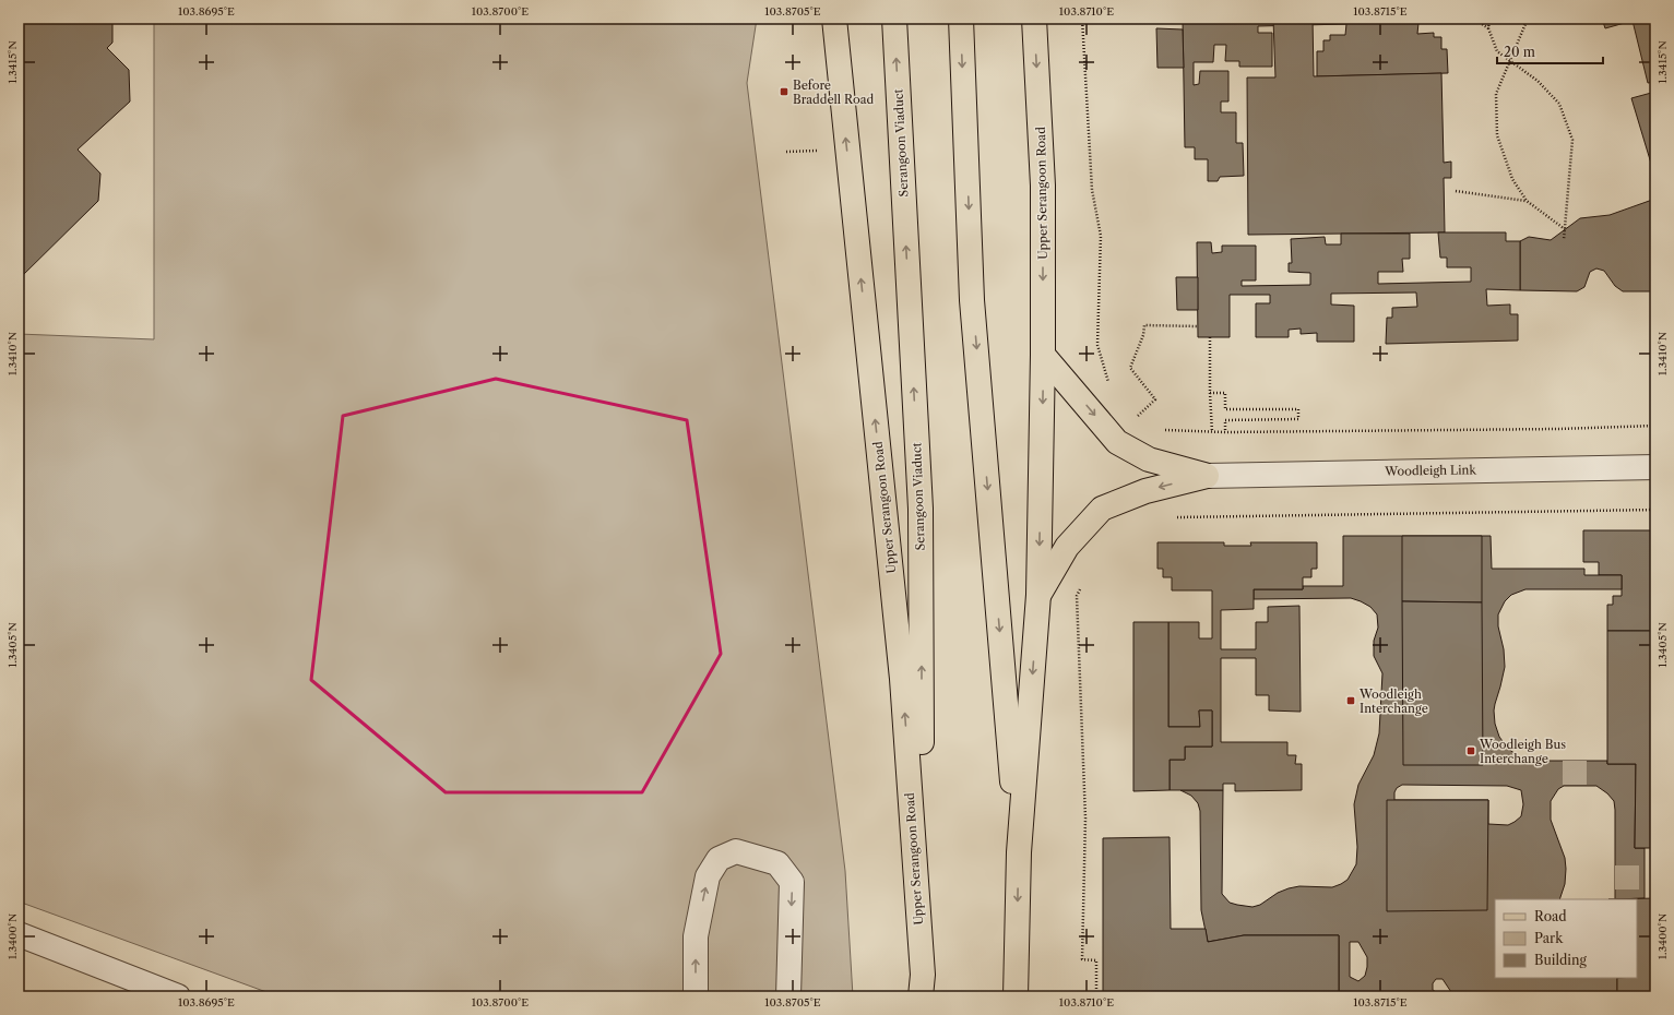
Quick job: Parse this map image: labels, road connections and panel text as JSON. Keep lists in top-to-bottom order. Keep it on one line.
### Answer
{"streets":{"main road":["Serangoon Viaduct","Upper Serangoon Road"],"street":["Woodleigh Link"]},"crossings":[["Serangoon Viaduct","Upper Serangoon Road"]],"places":{"transit":["Before Braddell Road","Woodleigh Interchange","Woodleigh Bus Interchange"]},"legend":["Road","Park","Building"],"scale_bar":"20 m","coordinates":["103.8695°E","103.8700°E","103.8705°E","103.8710°E","103.8715°E","1.3415°N","1.3410°N","1.3405°N","1.3400°N"]}
